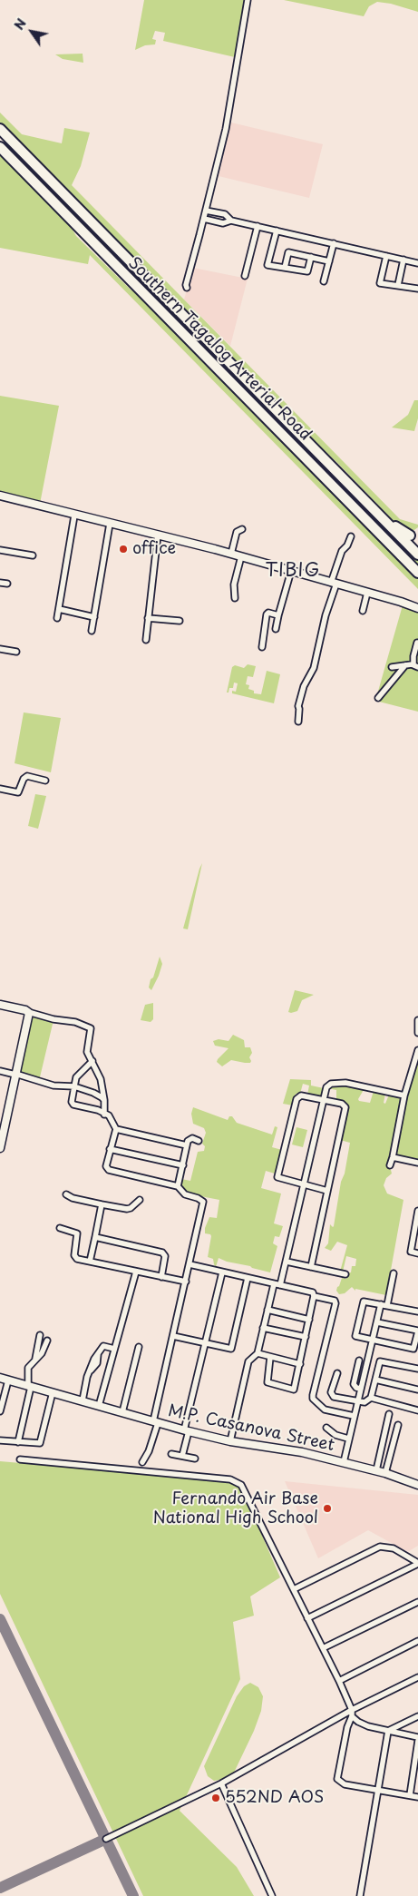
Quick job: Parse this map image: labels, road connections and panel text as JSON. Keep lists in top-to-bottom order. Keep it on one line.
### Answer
{"streets":{"highway":["Southern Tagalog Arterial Road"],"street":["M.P. Casanova Street"]},"districts":["TIBIG"],"places":["office","Fernando Air Base National High School","552ND AOS"],"north":"top left"}
